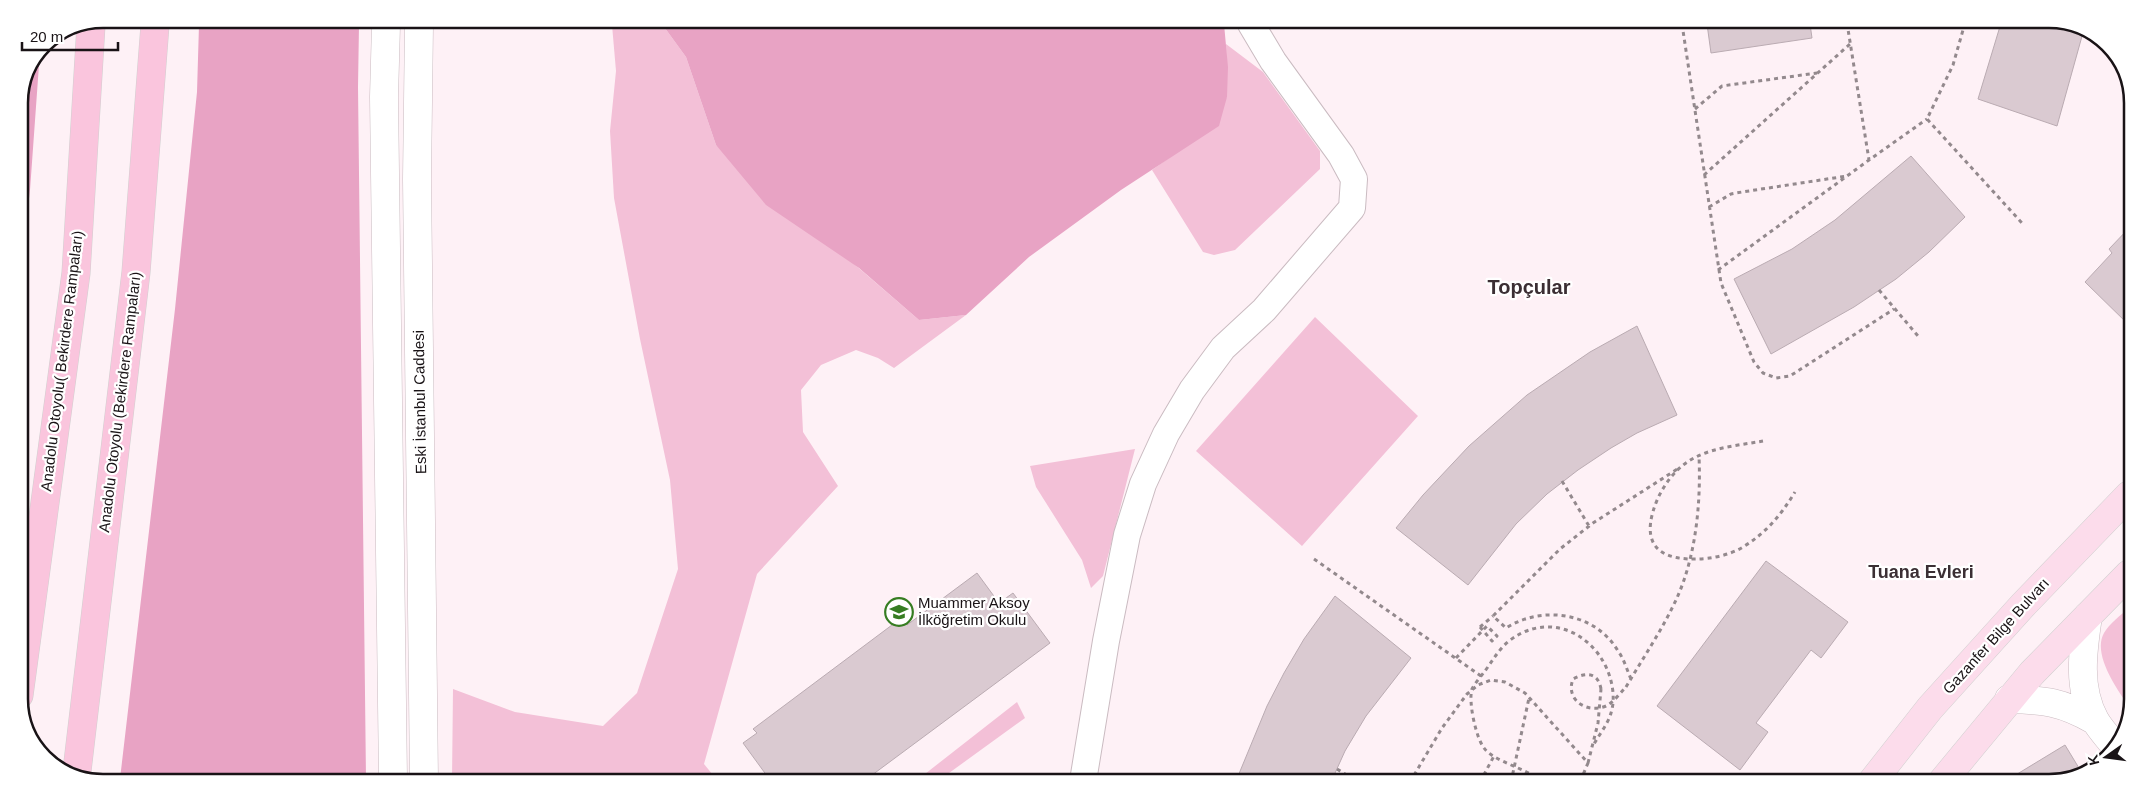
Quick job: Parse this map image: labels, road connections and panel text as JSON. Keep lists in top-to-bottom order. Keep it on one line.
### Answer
{"streets":{"highway":["Anadolu Otoyolu( Bekirdere Rampaları)","Anadolu Otoyolu (Bekirdere Rampaları)"],"main road":["Eski İstanbul Caddesi","Gazanfer Bilge Bulvarı"]},"districts":["Topçular","Tuana Evleri"],"places":{"school or university":["Muammer Aksoy İlköğretim Okulu"]},"scale_bar":"20 m","north":"left"}
